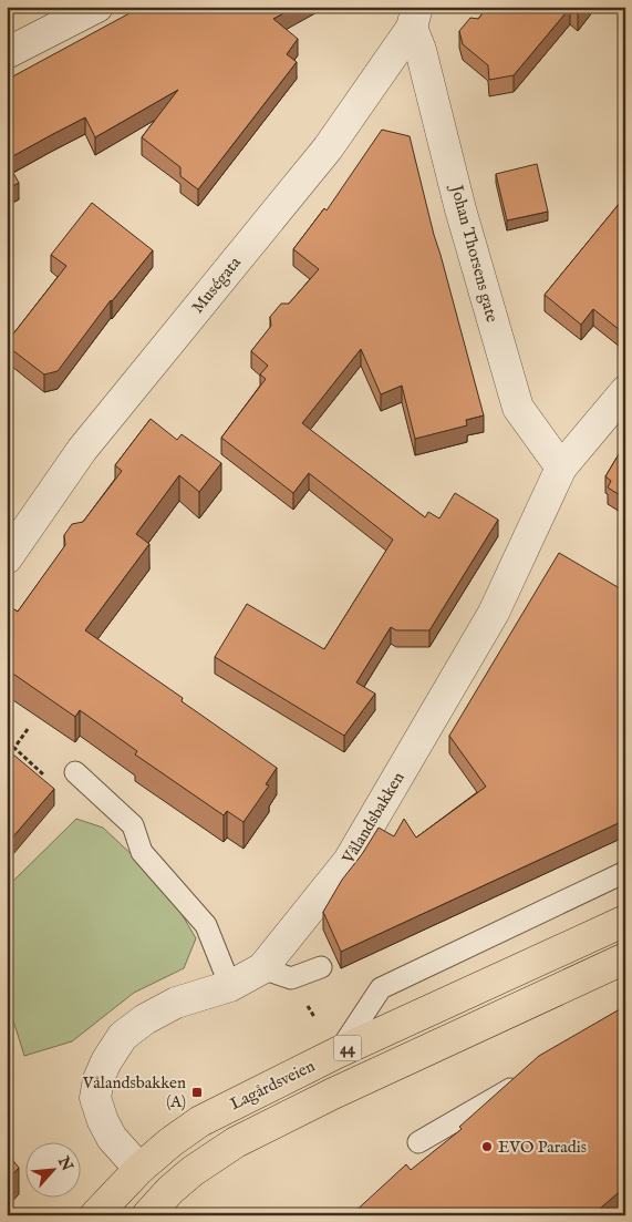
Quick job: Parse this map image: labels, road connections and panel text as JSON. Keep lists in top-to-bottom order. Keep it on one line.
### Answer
{"streets":{"main road":["44","Lagårdsveien"],"street":["Johan Thorsens gate","Muségata","Vålandsbakken"]},"crossings":[["Johan Thorsens gate","Muségata"],["Johan Thorsens gate","Vålandsbakken"],["Vålandsbakken","Lagårdsveien"]],"places":{"transit":["Vålandsbakken (A)"],"other":["EVO Paradis"]},"north":"top right"}
